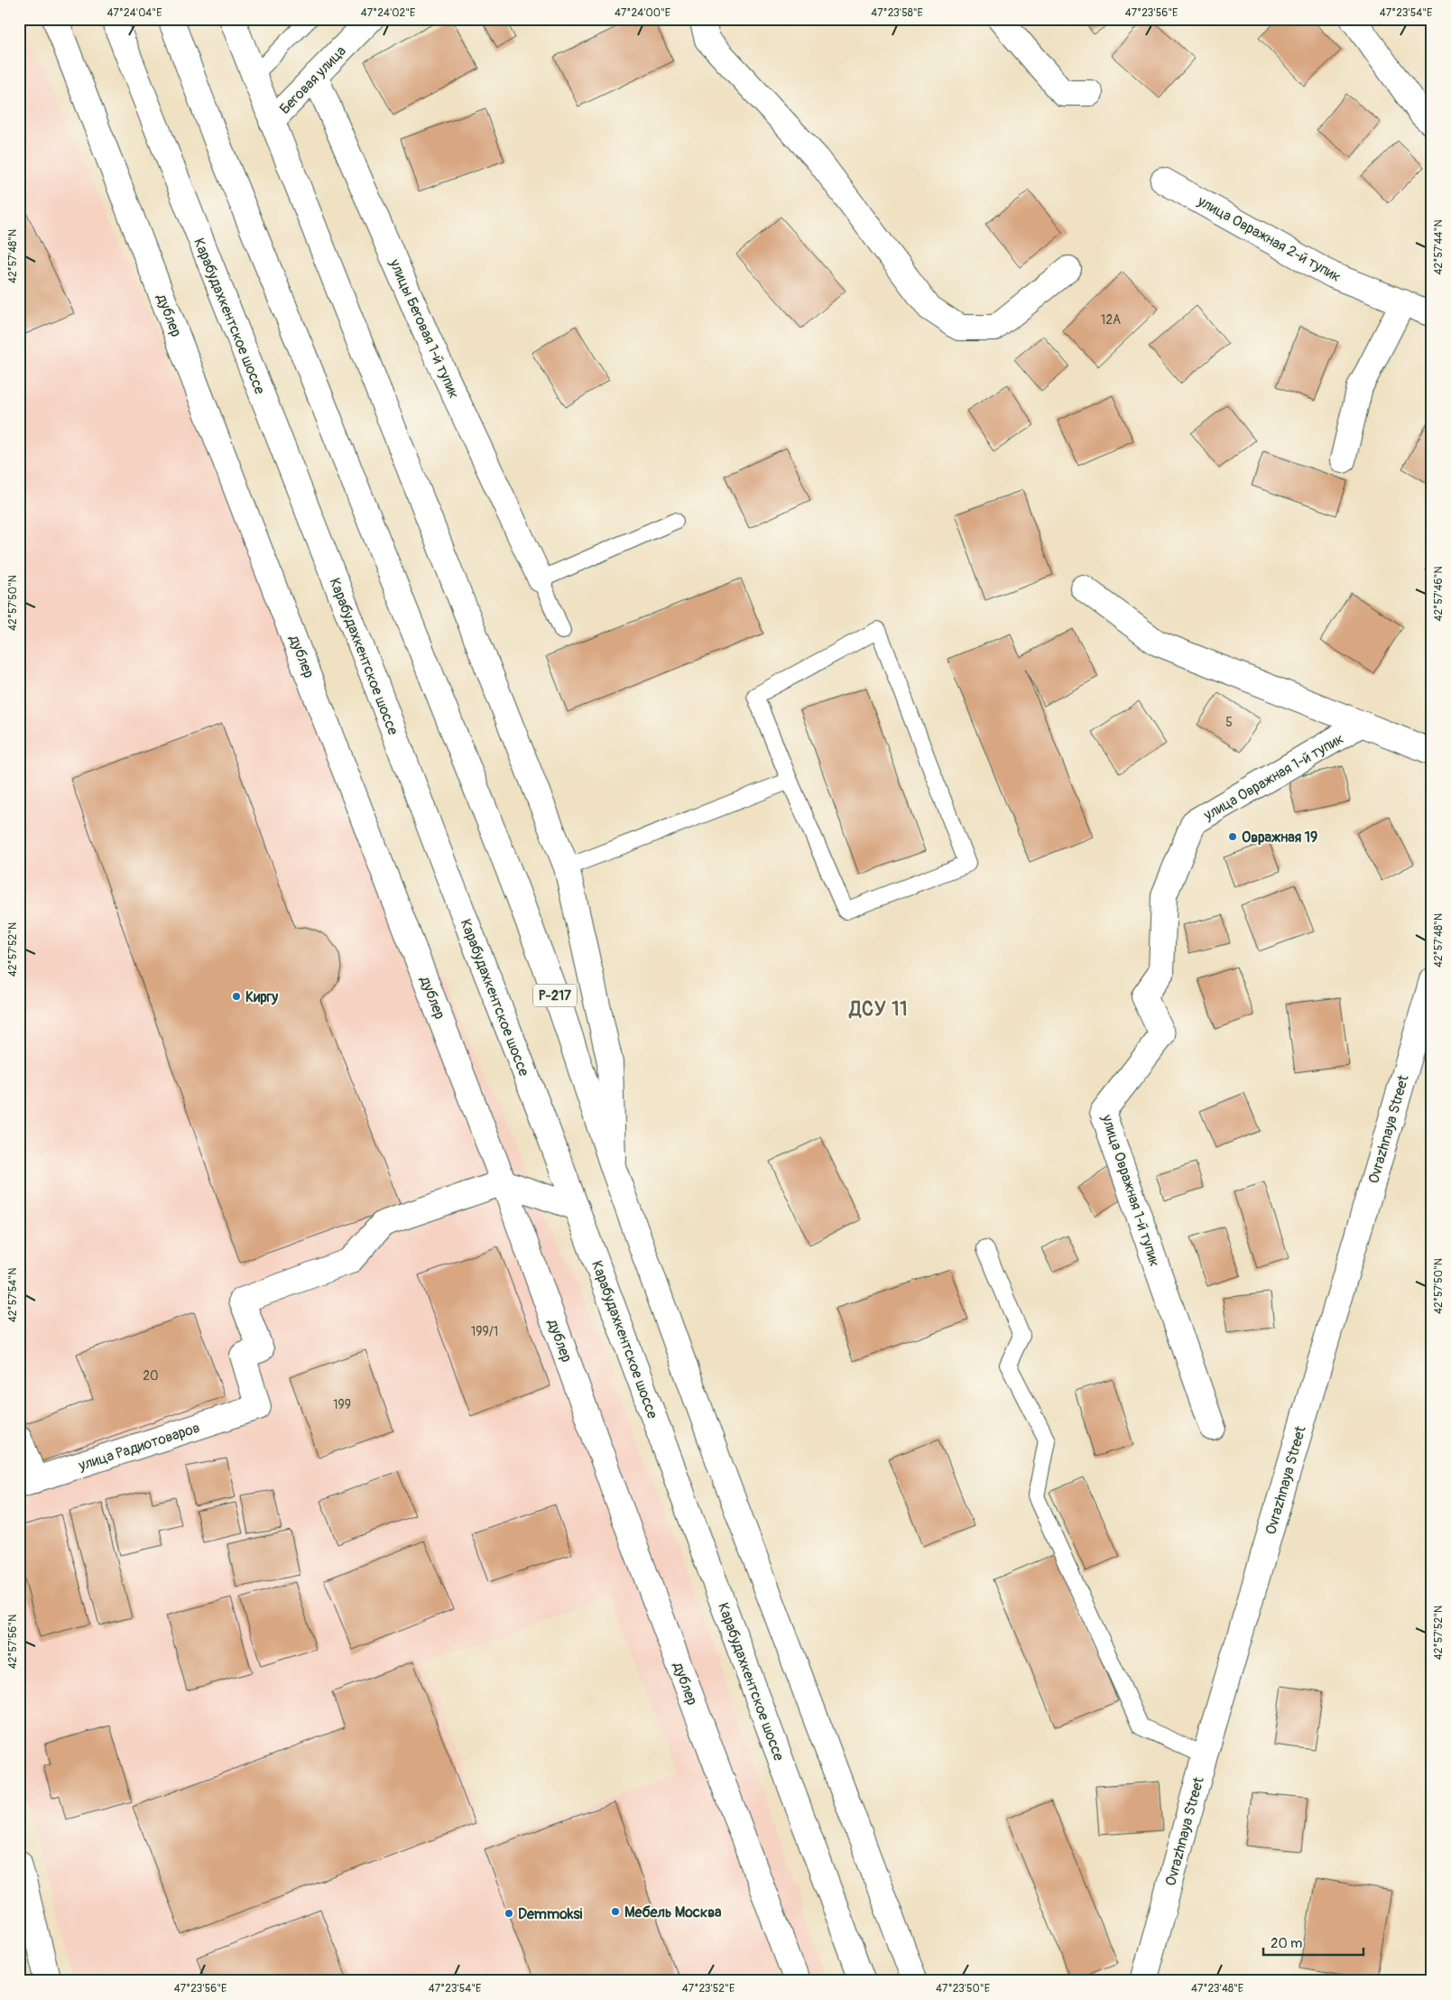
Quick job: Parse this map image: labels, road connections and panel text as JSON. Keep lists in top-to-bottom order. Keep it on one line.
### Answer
{"streets":{"main road":["Беговая улица","улица Овражная 2-й тупик","дублер","Карабудахкентское шоссе","улицы Беговая 1-й тупик","улица Овражная 1-й тупик","Р-217","Ovrazhnaya Street","улица Радиотоваров"]},"crossings":[["Беговая улица","улицы Беговая 1-й тупик"],["дублер","улица Радиотоваров"]],"districts":["ДСУ 11"],"places":["Овражная 19","Киргу","Мебель Москва","Demmoksi"],"house_numbers":["12А","5","199/1","20","199"],"scale_bar":"20 m","coordinates":["47°24'04\"E","47°24'02\"E","47°24'00\"E","47°23'58\"E","47°23'56\"E","47°23'54\"E","42°57'44\"N","42°57'48\"N","42°57'46\"N","42°57'50\"N","42°57'52\"N","42°57'54\"N","42°57'56\"N","47°23'52\"E","47°23'50\"E","47°23'48\"E"]}
